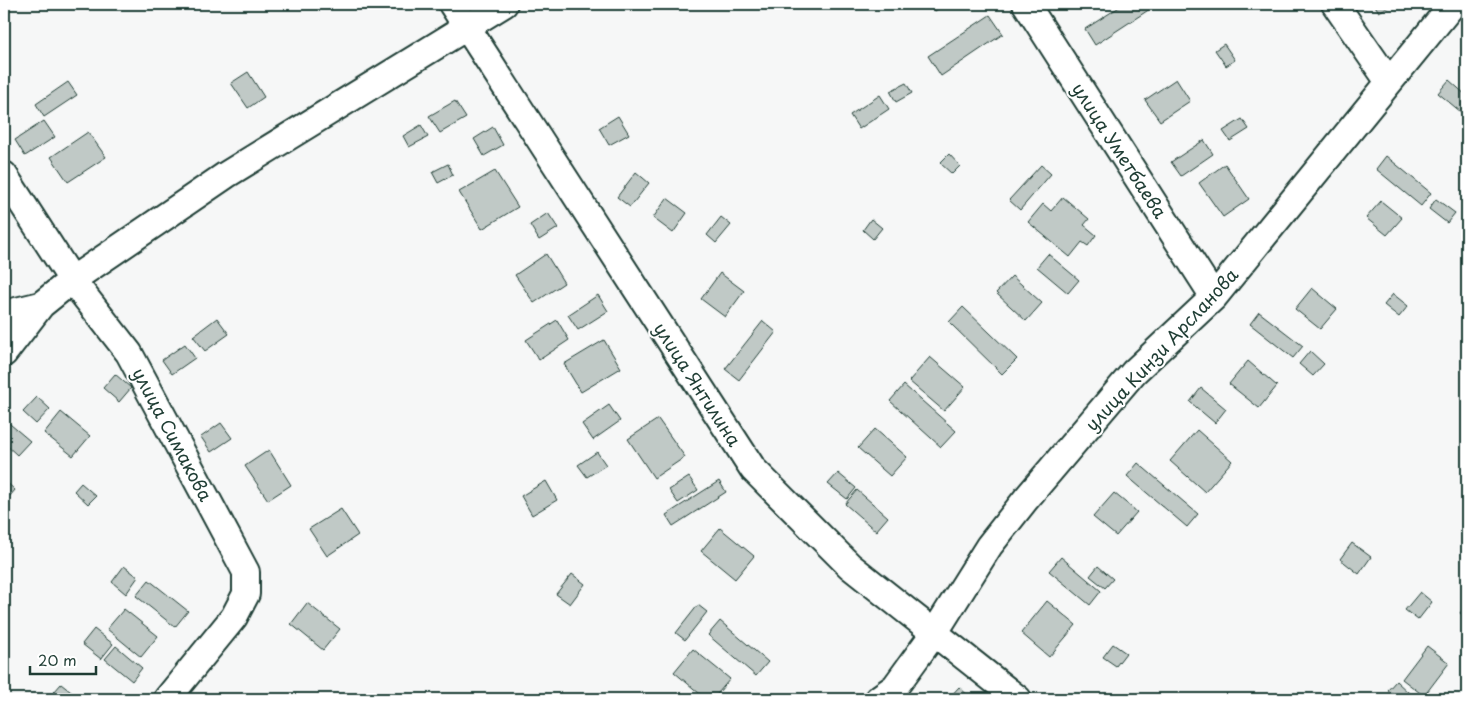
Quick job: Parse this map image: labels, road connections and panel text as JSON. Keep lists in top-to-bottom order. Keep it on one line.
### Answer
{"streets":{"street":["улица Уметбаева","улица Кинзи Арсланова","улица Янтилина","улица Симакова"]},"crossings":[["улица Уметбаева","улица Кинзи Арсланова"],["улица Кинзи Арсланова","улица Янтилина"]],"scale_bar":"20 m"}
